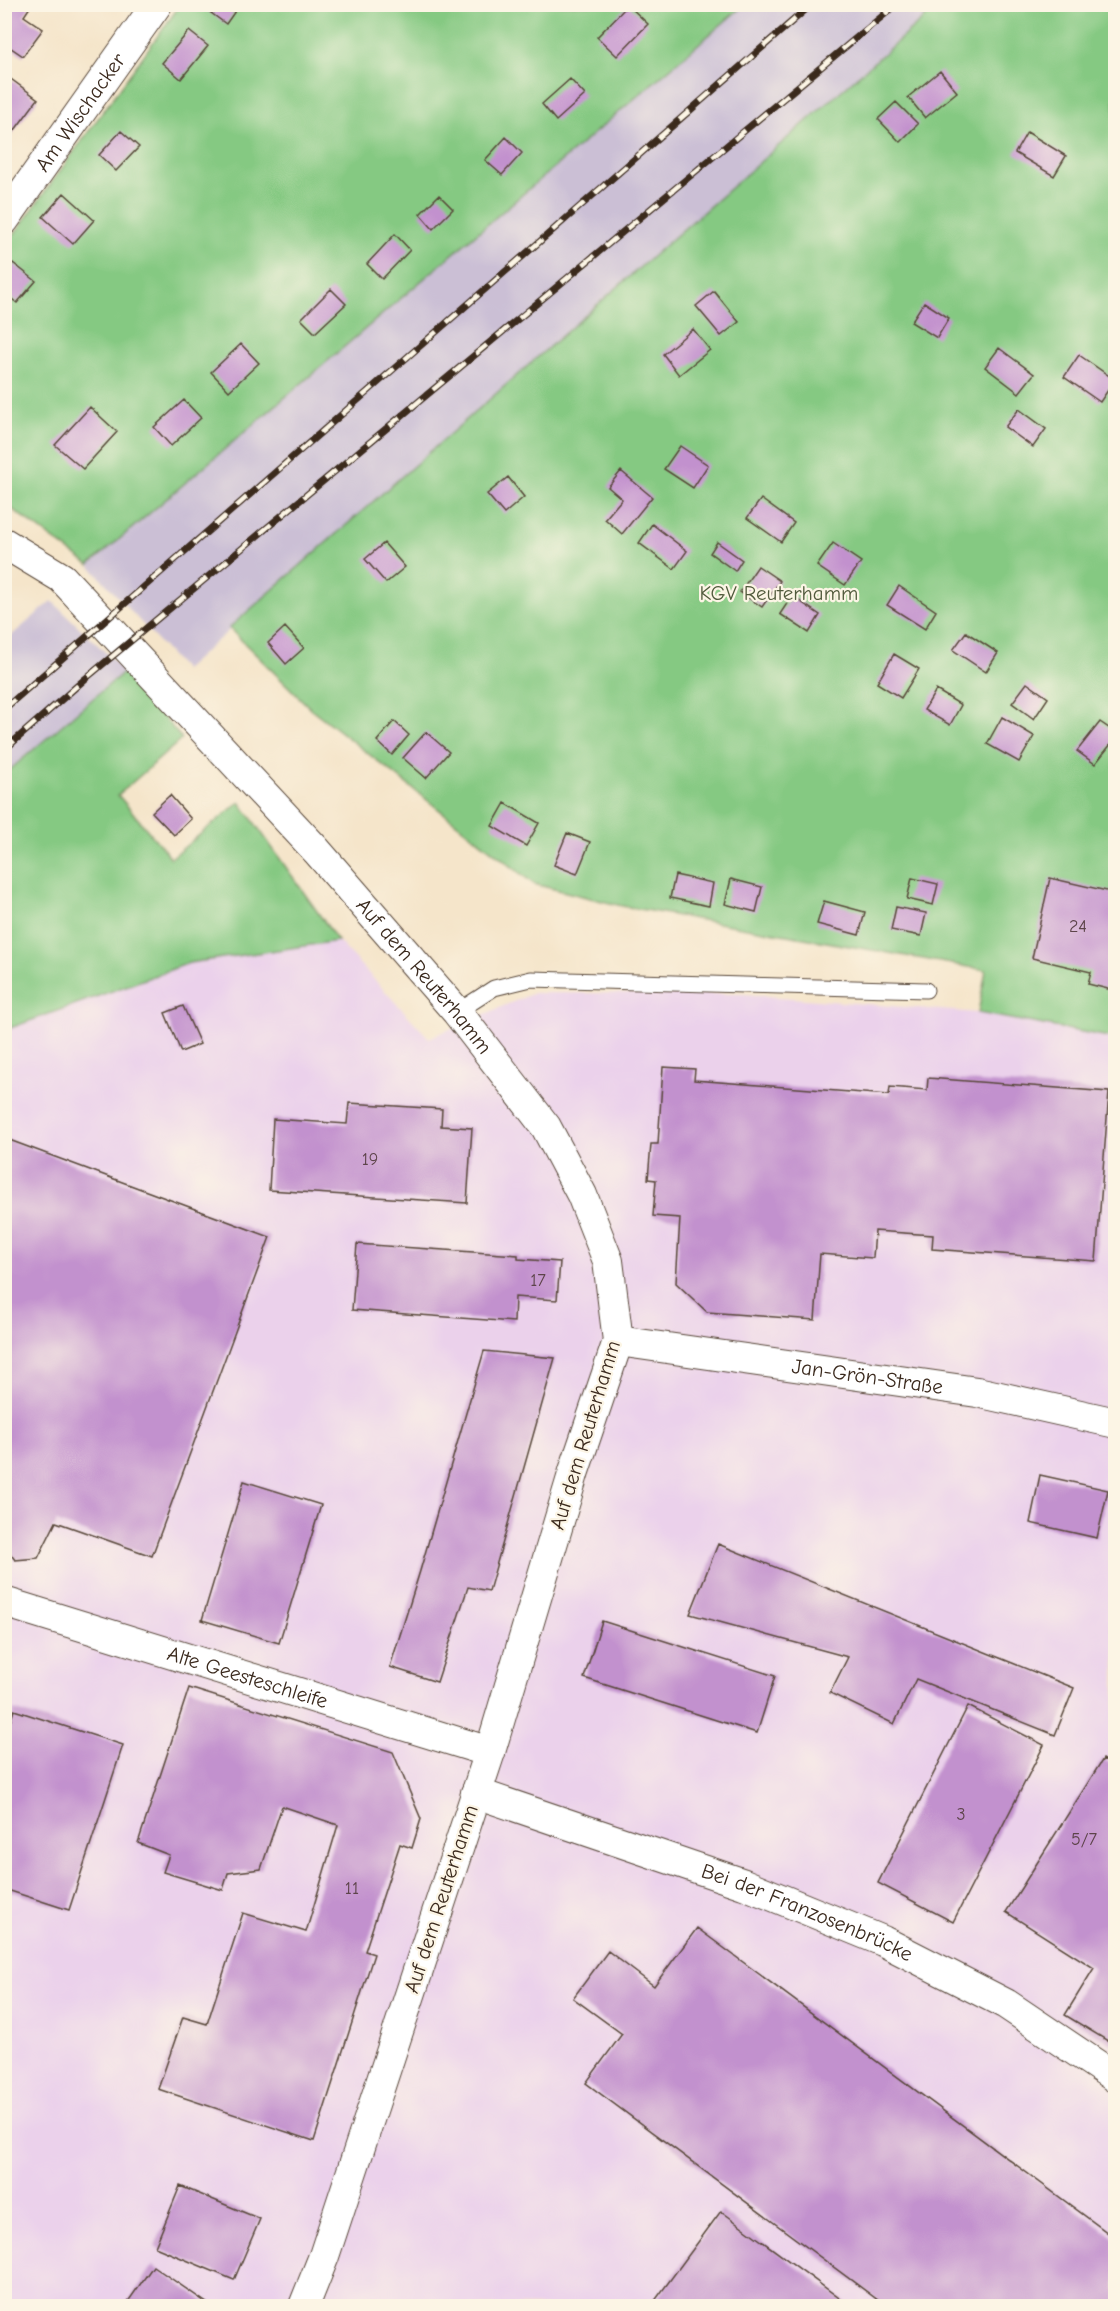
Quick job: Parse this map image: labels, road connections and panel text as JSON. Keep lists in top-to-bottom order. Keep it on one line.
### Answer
{"streets":{"street":["Am Wischacker","Auf dem Reuterhamm","Jan-Grön-Straße","Alte Geesteschleife","Bei der Franzosenbrücke"]},"crossings":[["Auf dem Reuterhamm","Jan-Grön-Straße"],["Auf dem Reuterhamm","Alte Geesteschleife"],["Auf dem Reuterhamm","Bei der Franzosenbrücke"]],"parks":["KGV Reuterhamm"],"house_numbers":["24","19","17","3","5/7","11"]}
